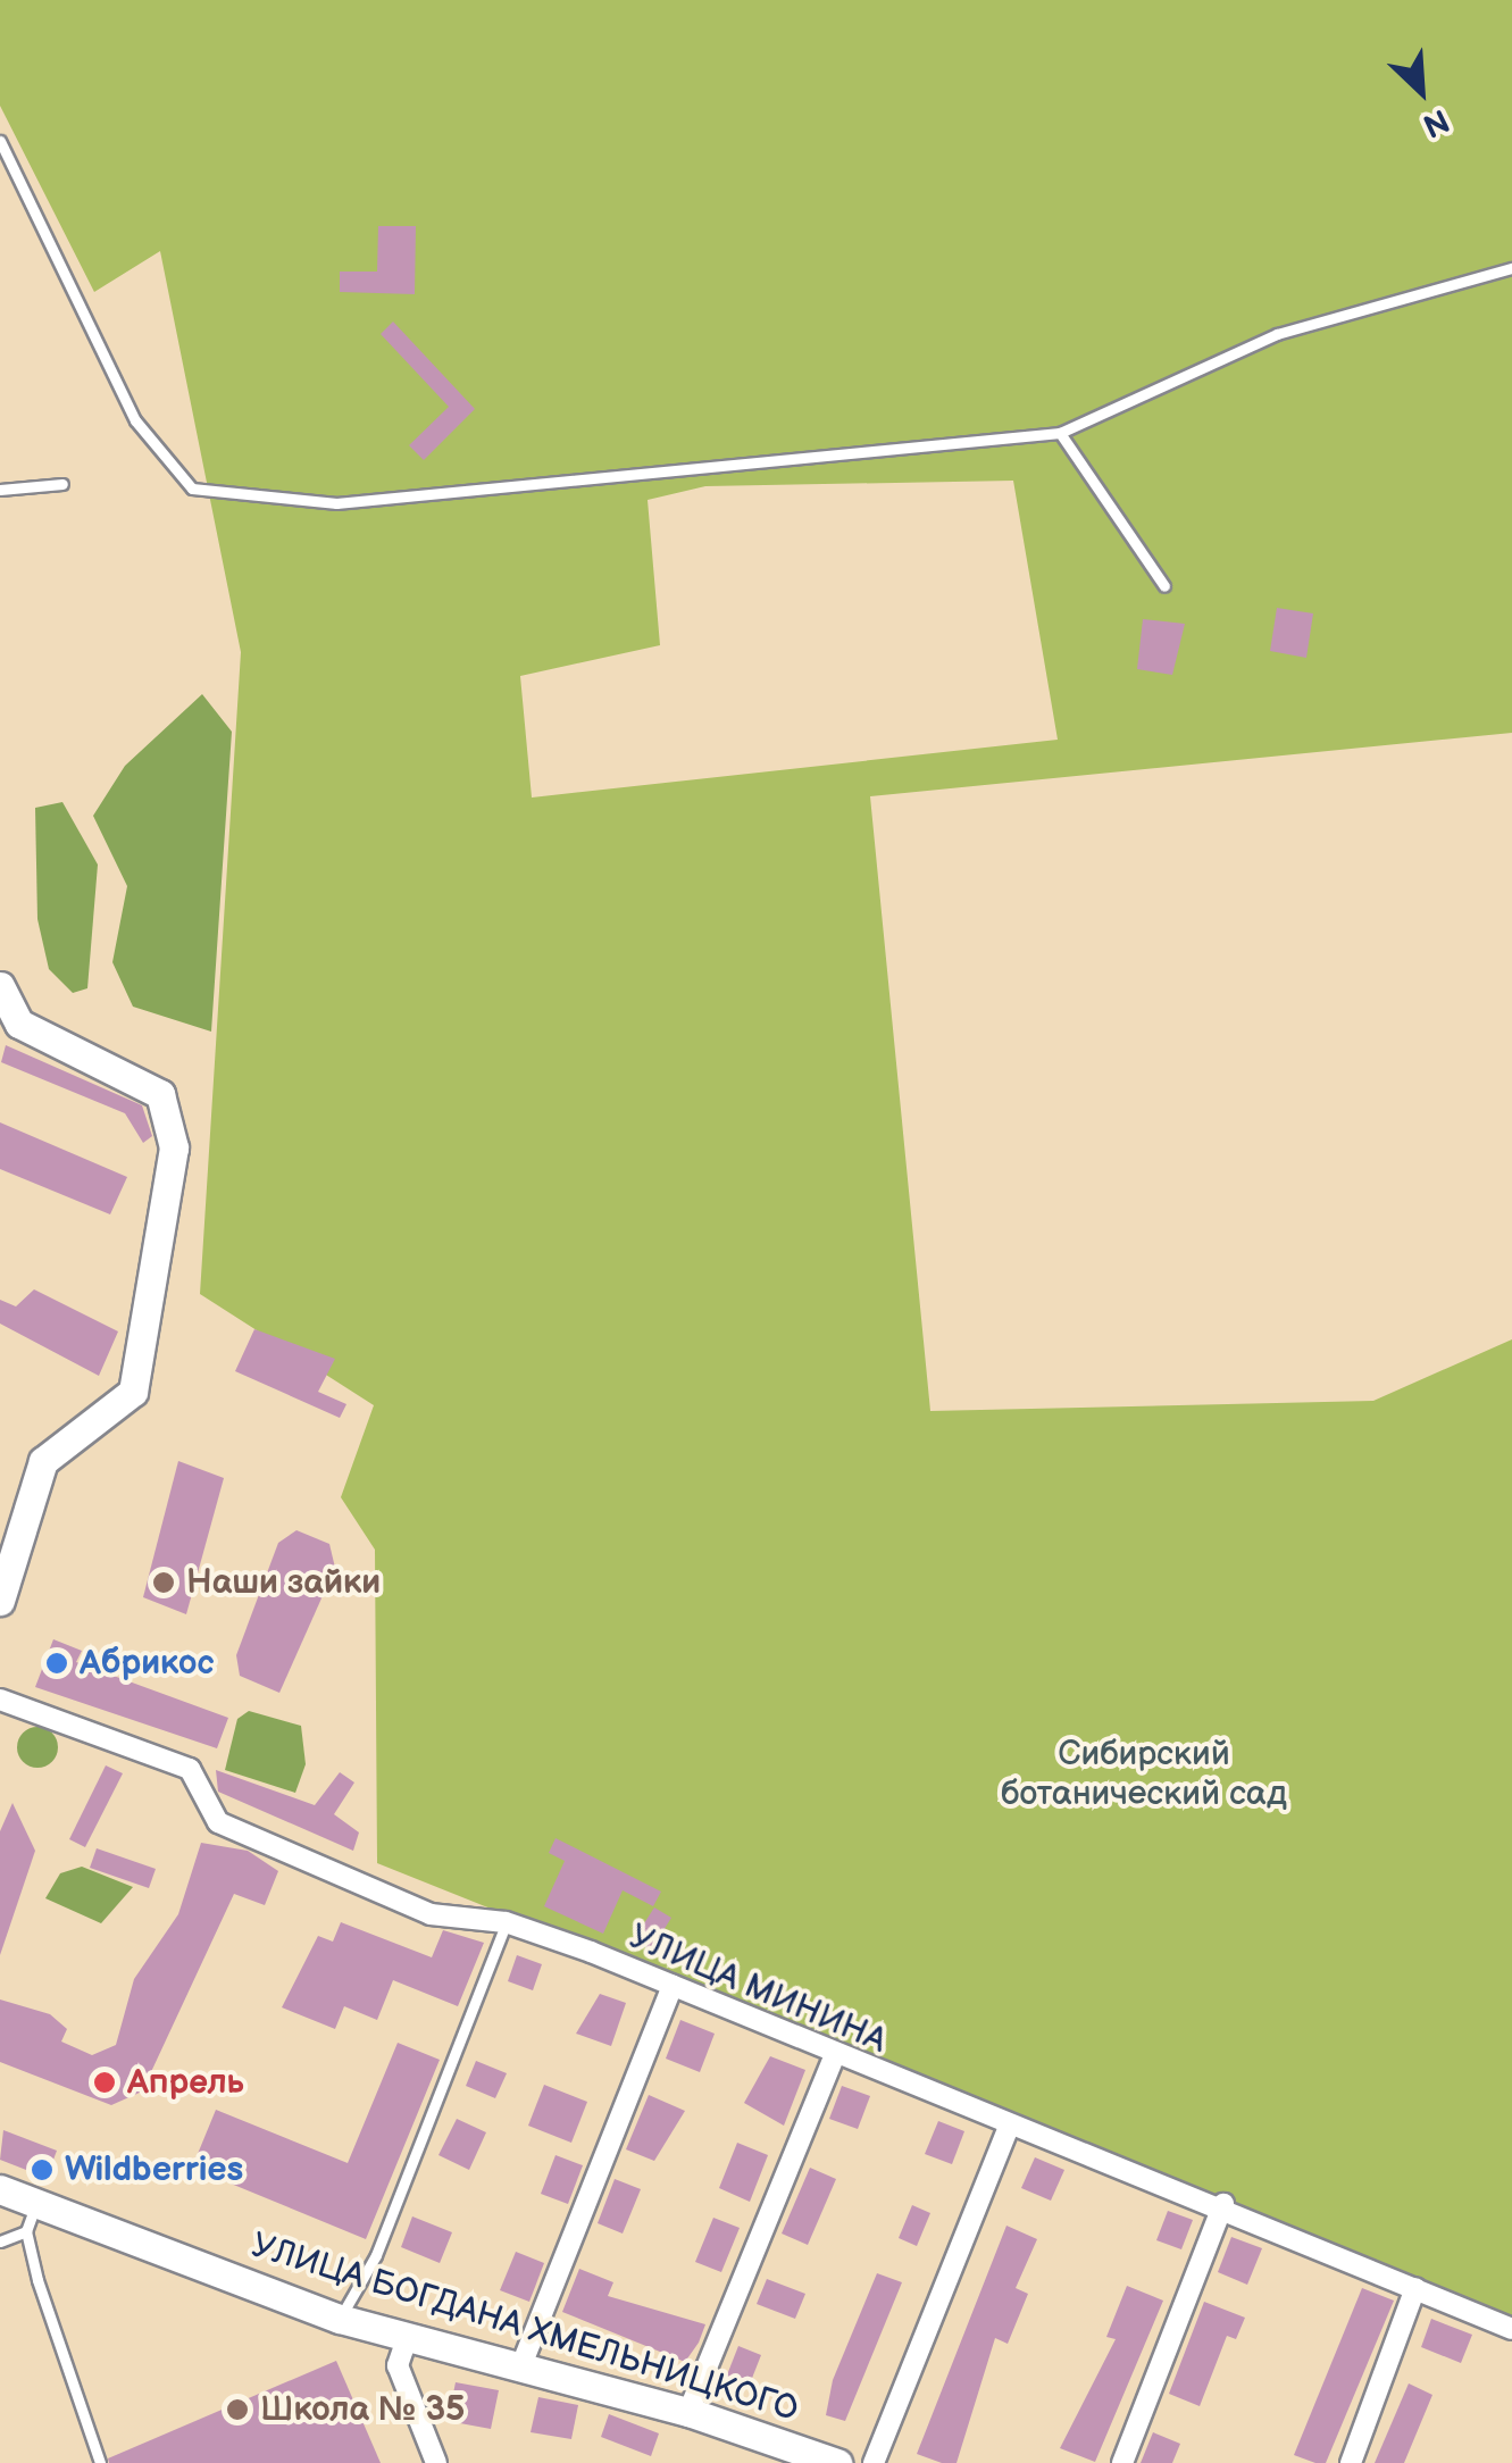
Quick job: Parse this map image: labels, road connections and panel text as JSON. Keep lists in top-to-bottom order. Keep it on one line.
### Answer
{"streets":{"street":["УЛИЦА МИНИНА","УЛИЦА БОГДАНА ХМЕЛЬНИЦКОГО"]},"parks":["Сибирский ботанический сад"],"places":["Наши зайки","Абрикос","Апрель","Wildberries","Школа № 35"],"north":"bottom right"}
